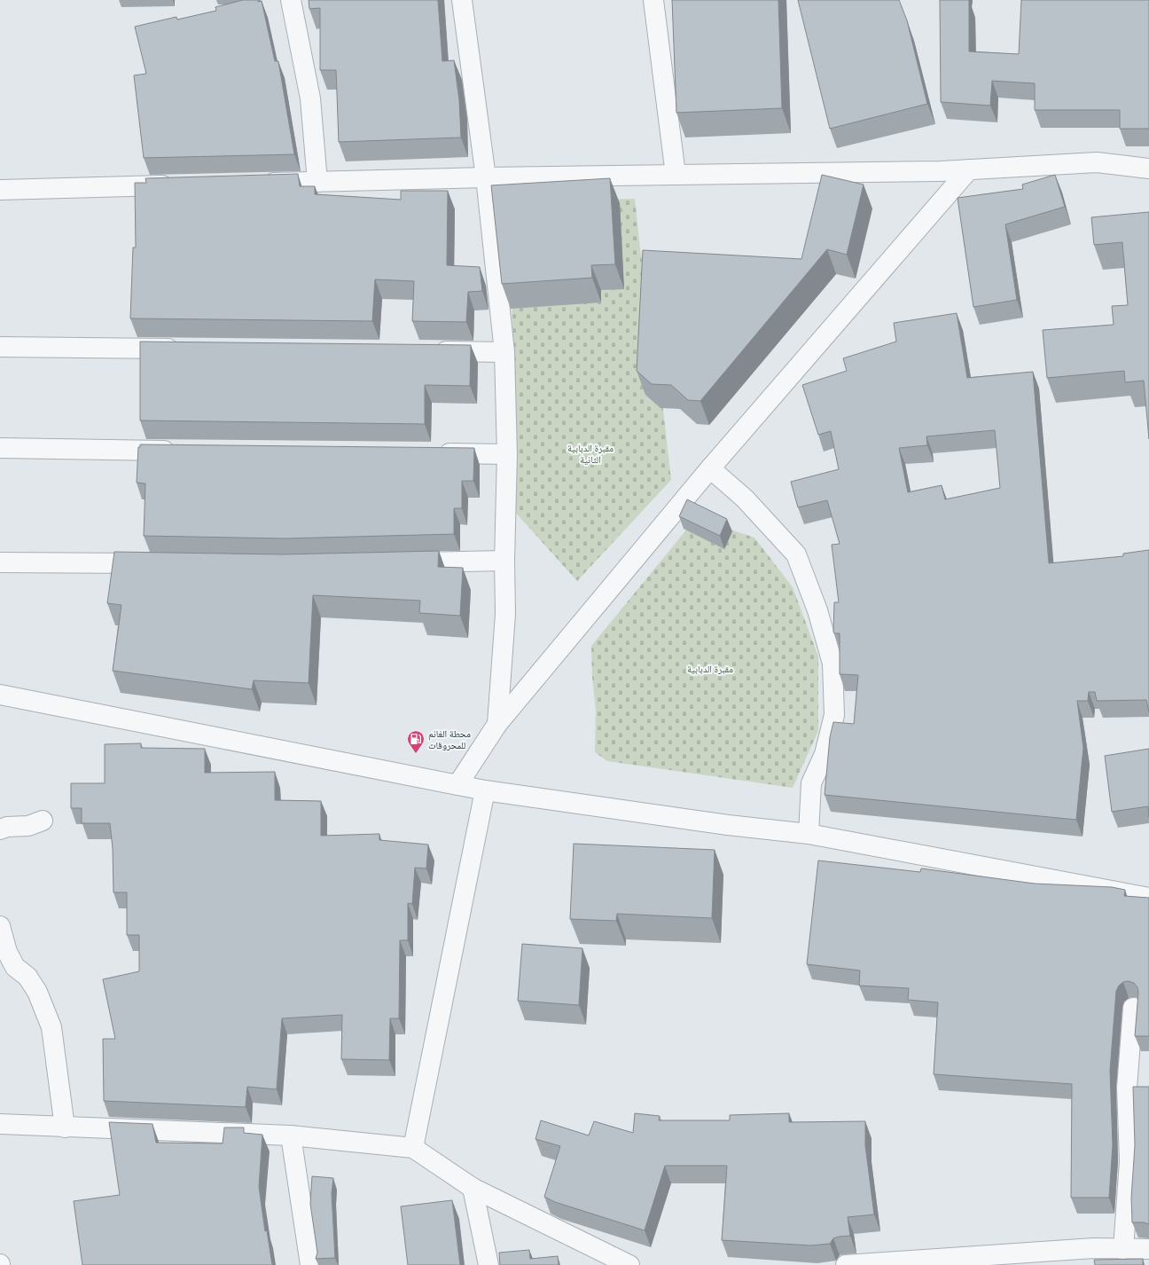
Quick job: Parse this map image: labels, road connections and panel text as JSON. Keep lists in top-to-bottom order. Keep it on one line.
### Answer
{"parks":["مقبرة الدبابية الثانية","مقبرة الدبابية"],"places":{"fuel station":["محطة الغانم للمحروقات"]}}
